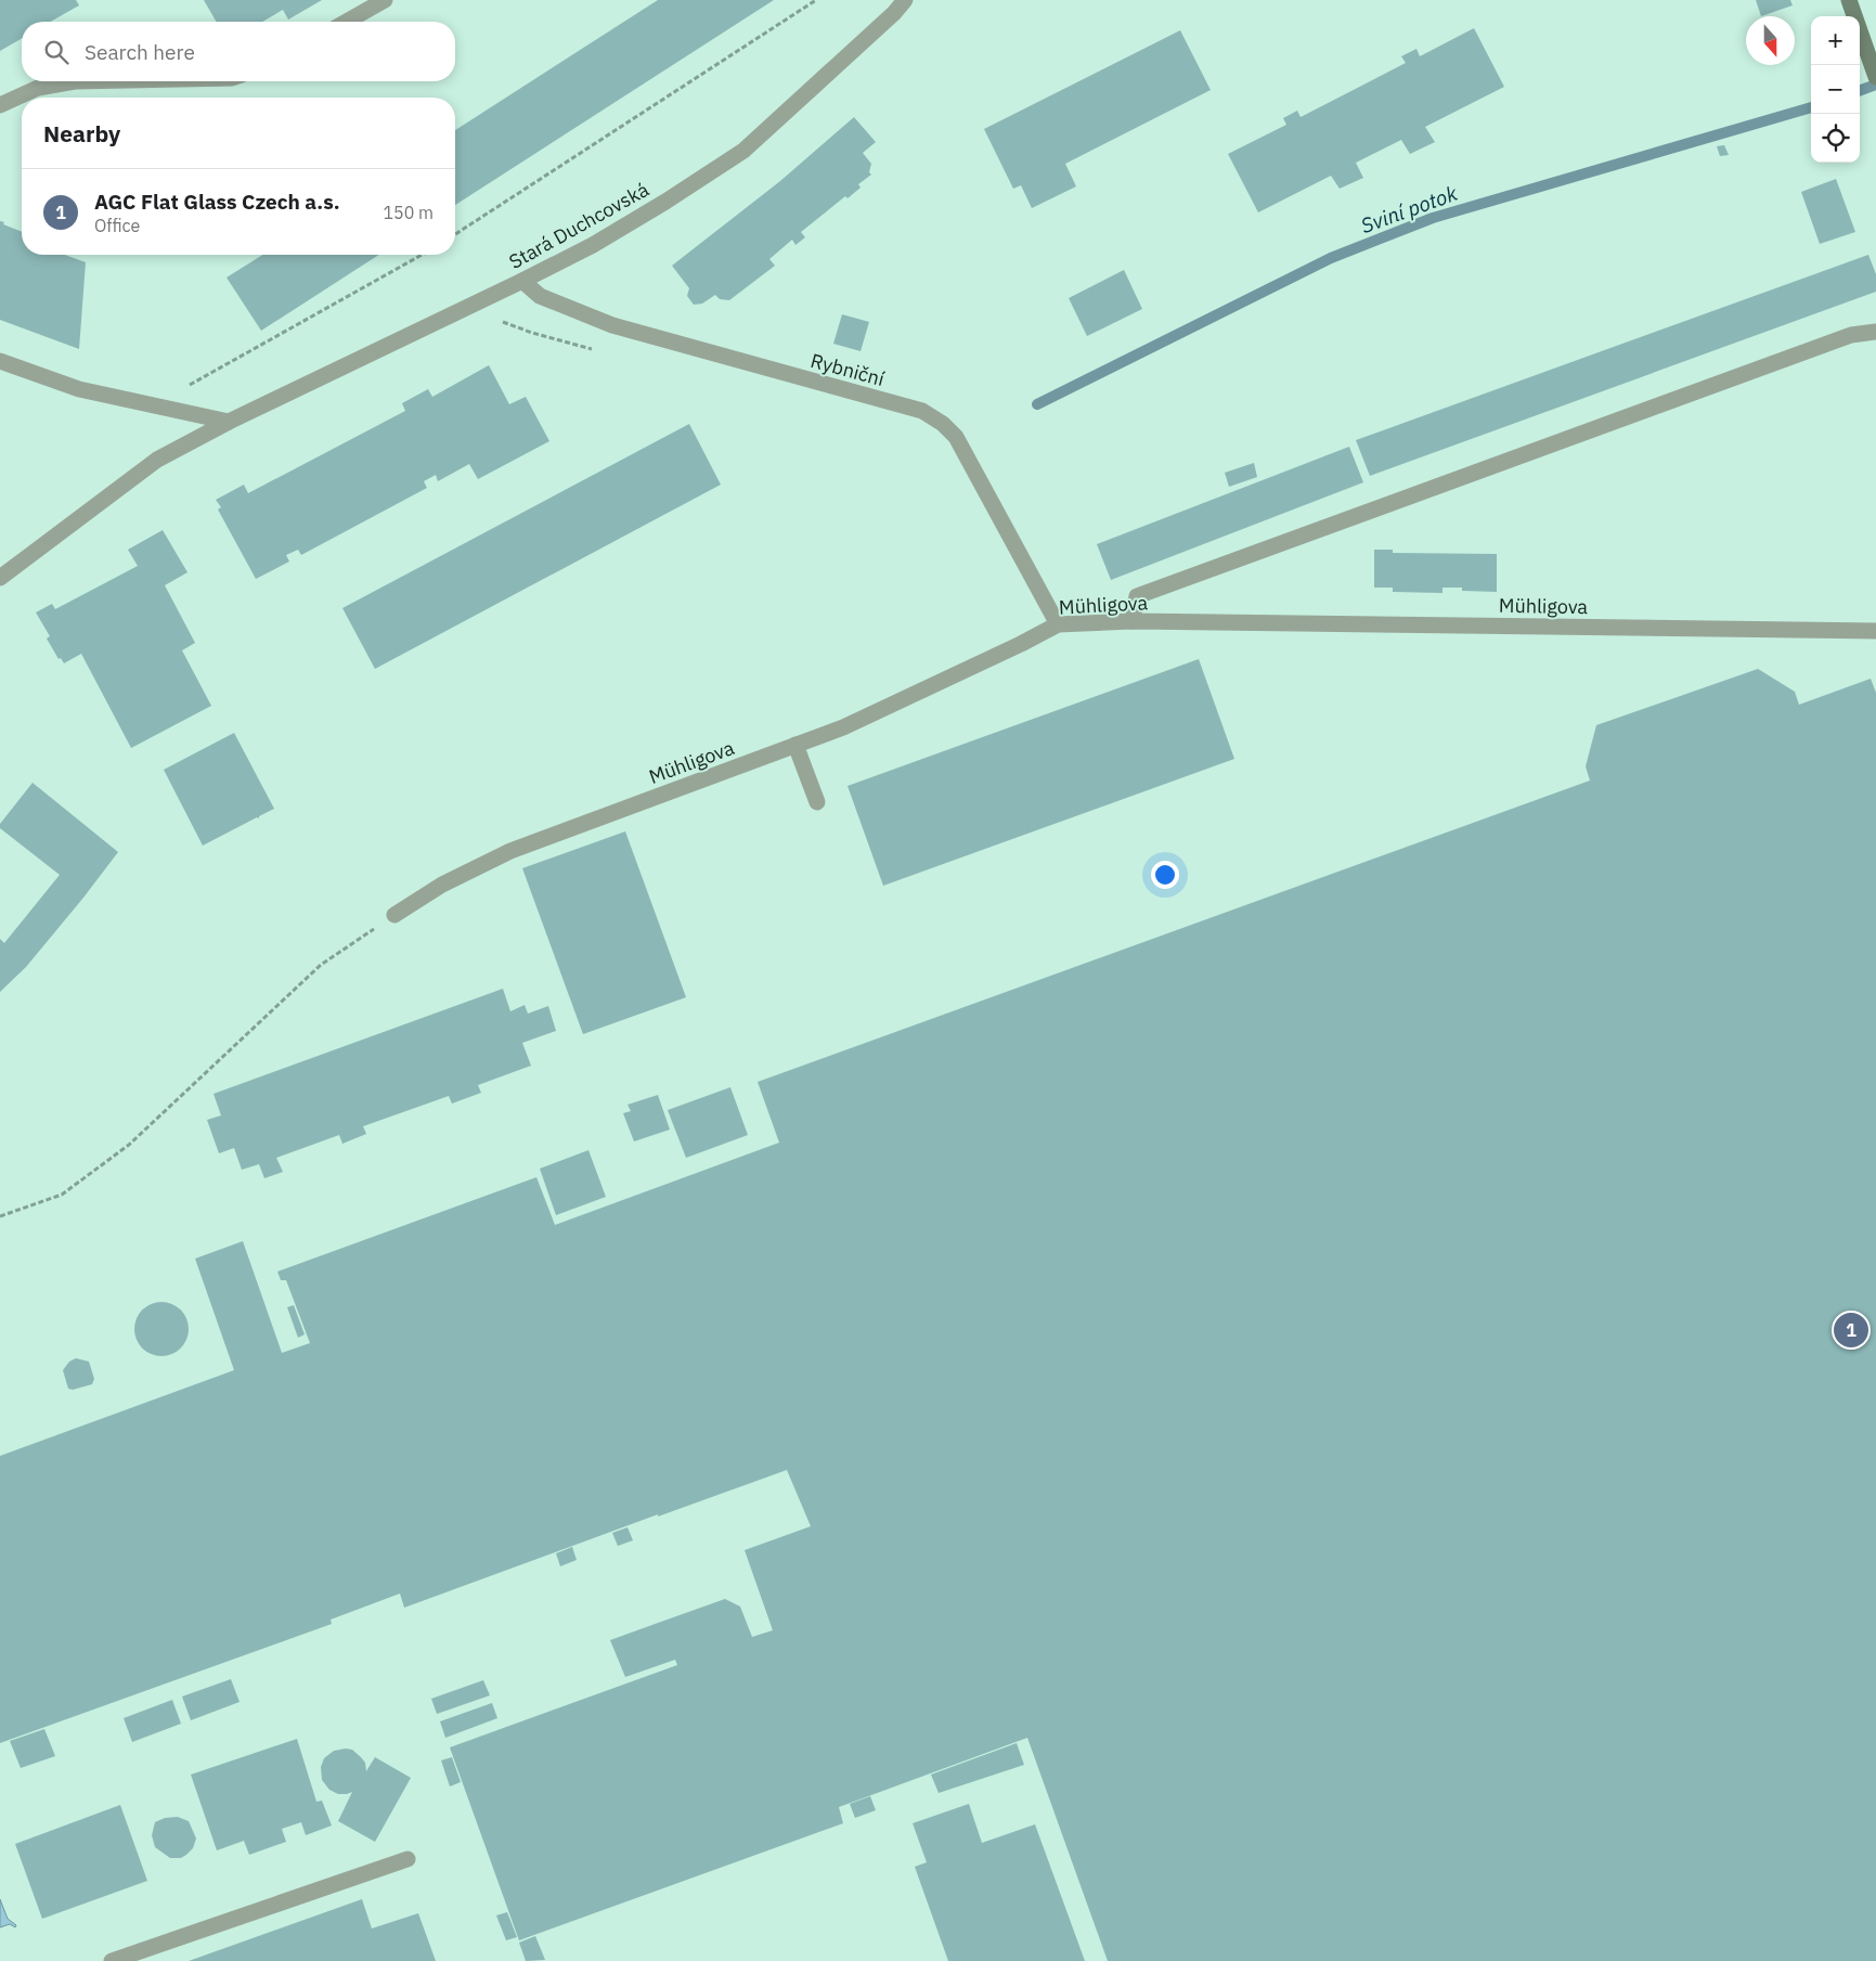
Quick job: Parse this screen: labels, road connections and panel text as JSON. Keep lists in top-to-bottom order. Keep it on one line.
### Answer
{"streets":{"street":["Stará Duchcovská","Rybniční","Mühligova"]},"crossings":[["Stará Duchcovská","Rybniční"],["Rybniční","Mühligova"]],"water":["Sviní potok"],"north":"bottom","page":{"map_buttons":["+","−"],"search":"Search here","heading":"Nearby","list":[{"mark":"1","name":"AGC Flat Glass Czech a.s.","note":"Office","value":"150 m"}],"pins":"1"}}
